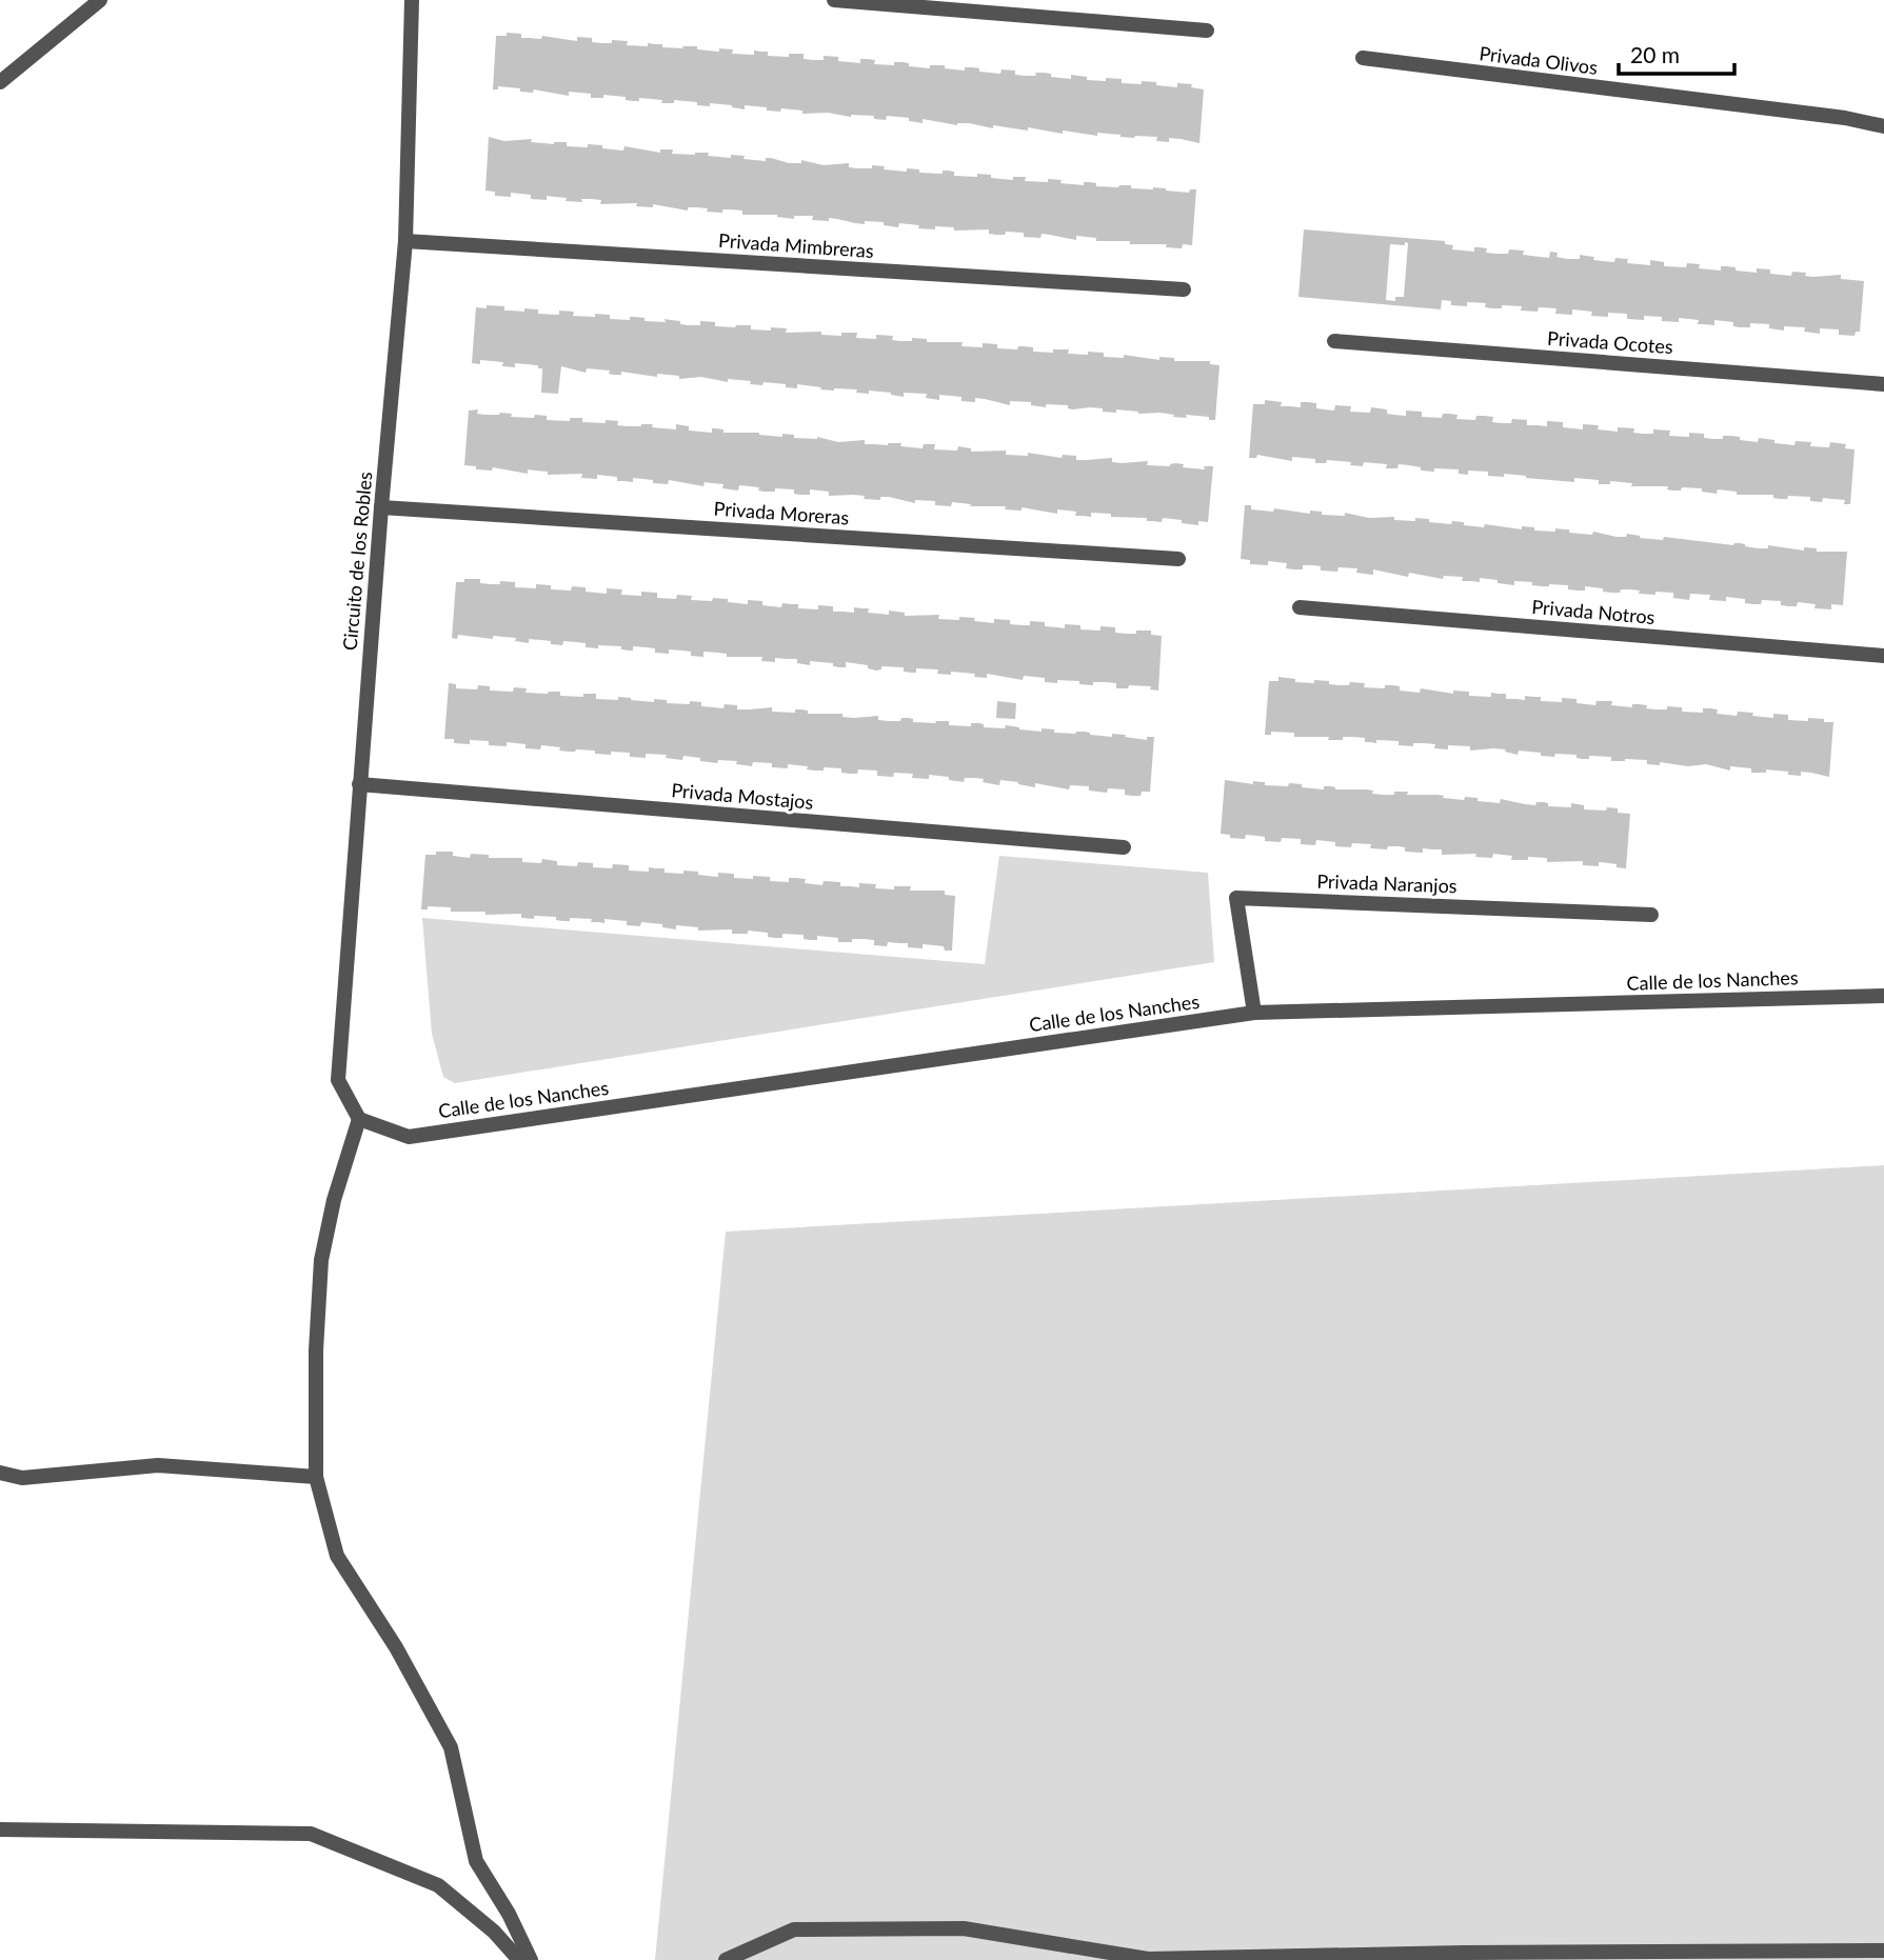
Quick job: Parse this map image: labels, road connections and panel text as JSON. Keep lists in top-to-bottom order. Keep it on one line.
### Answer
{"streets":{"street":["Privada Olivos","Privada Mimbreras","Privada Ocotes","Privada Moreras","Circuito de los Robles","Privada Notros","Privada Mostajos","Privada Naranjos","Calle de los Nanches"]},"crossings":[["Privada Mimbreras","Circuito de los Robles"],["Privada Moreras","Circuito de los Robles"],["Circuito de los Robles","Privada Mostajos"],["Circuito de los Robles","Calle de los Nanches"],["Privada Naranjos","Calle de los Nanches"]],"scale_bar":"20 m"}
